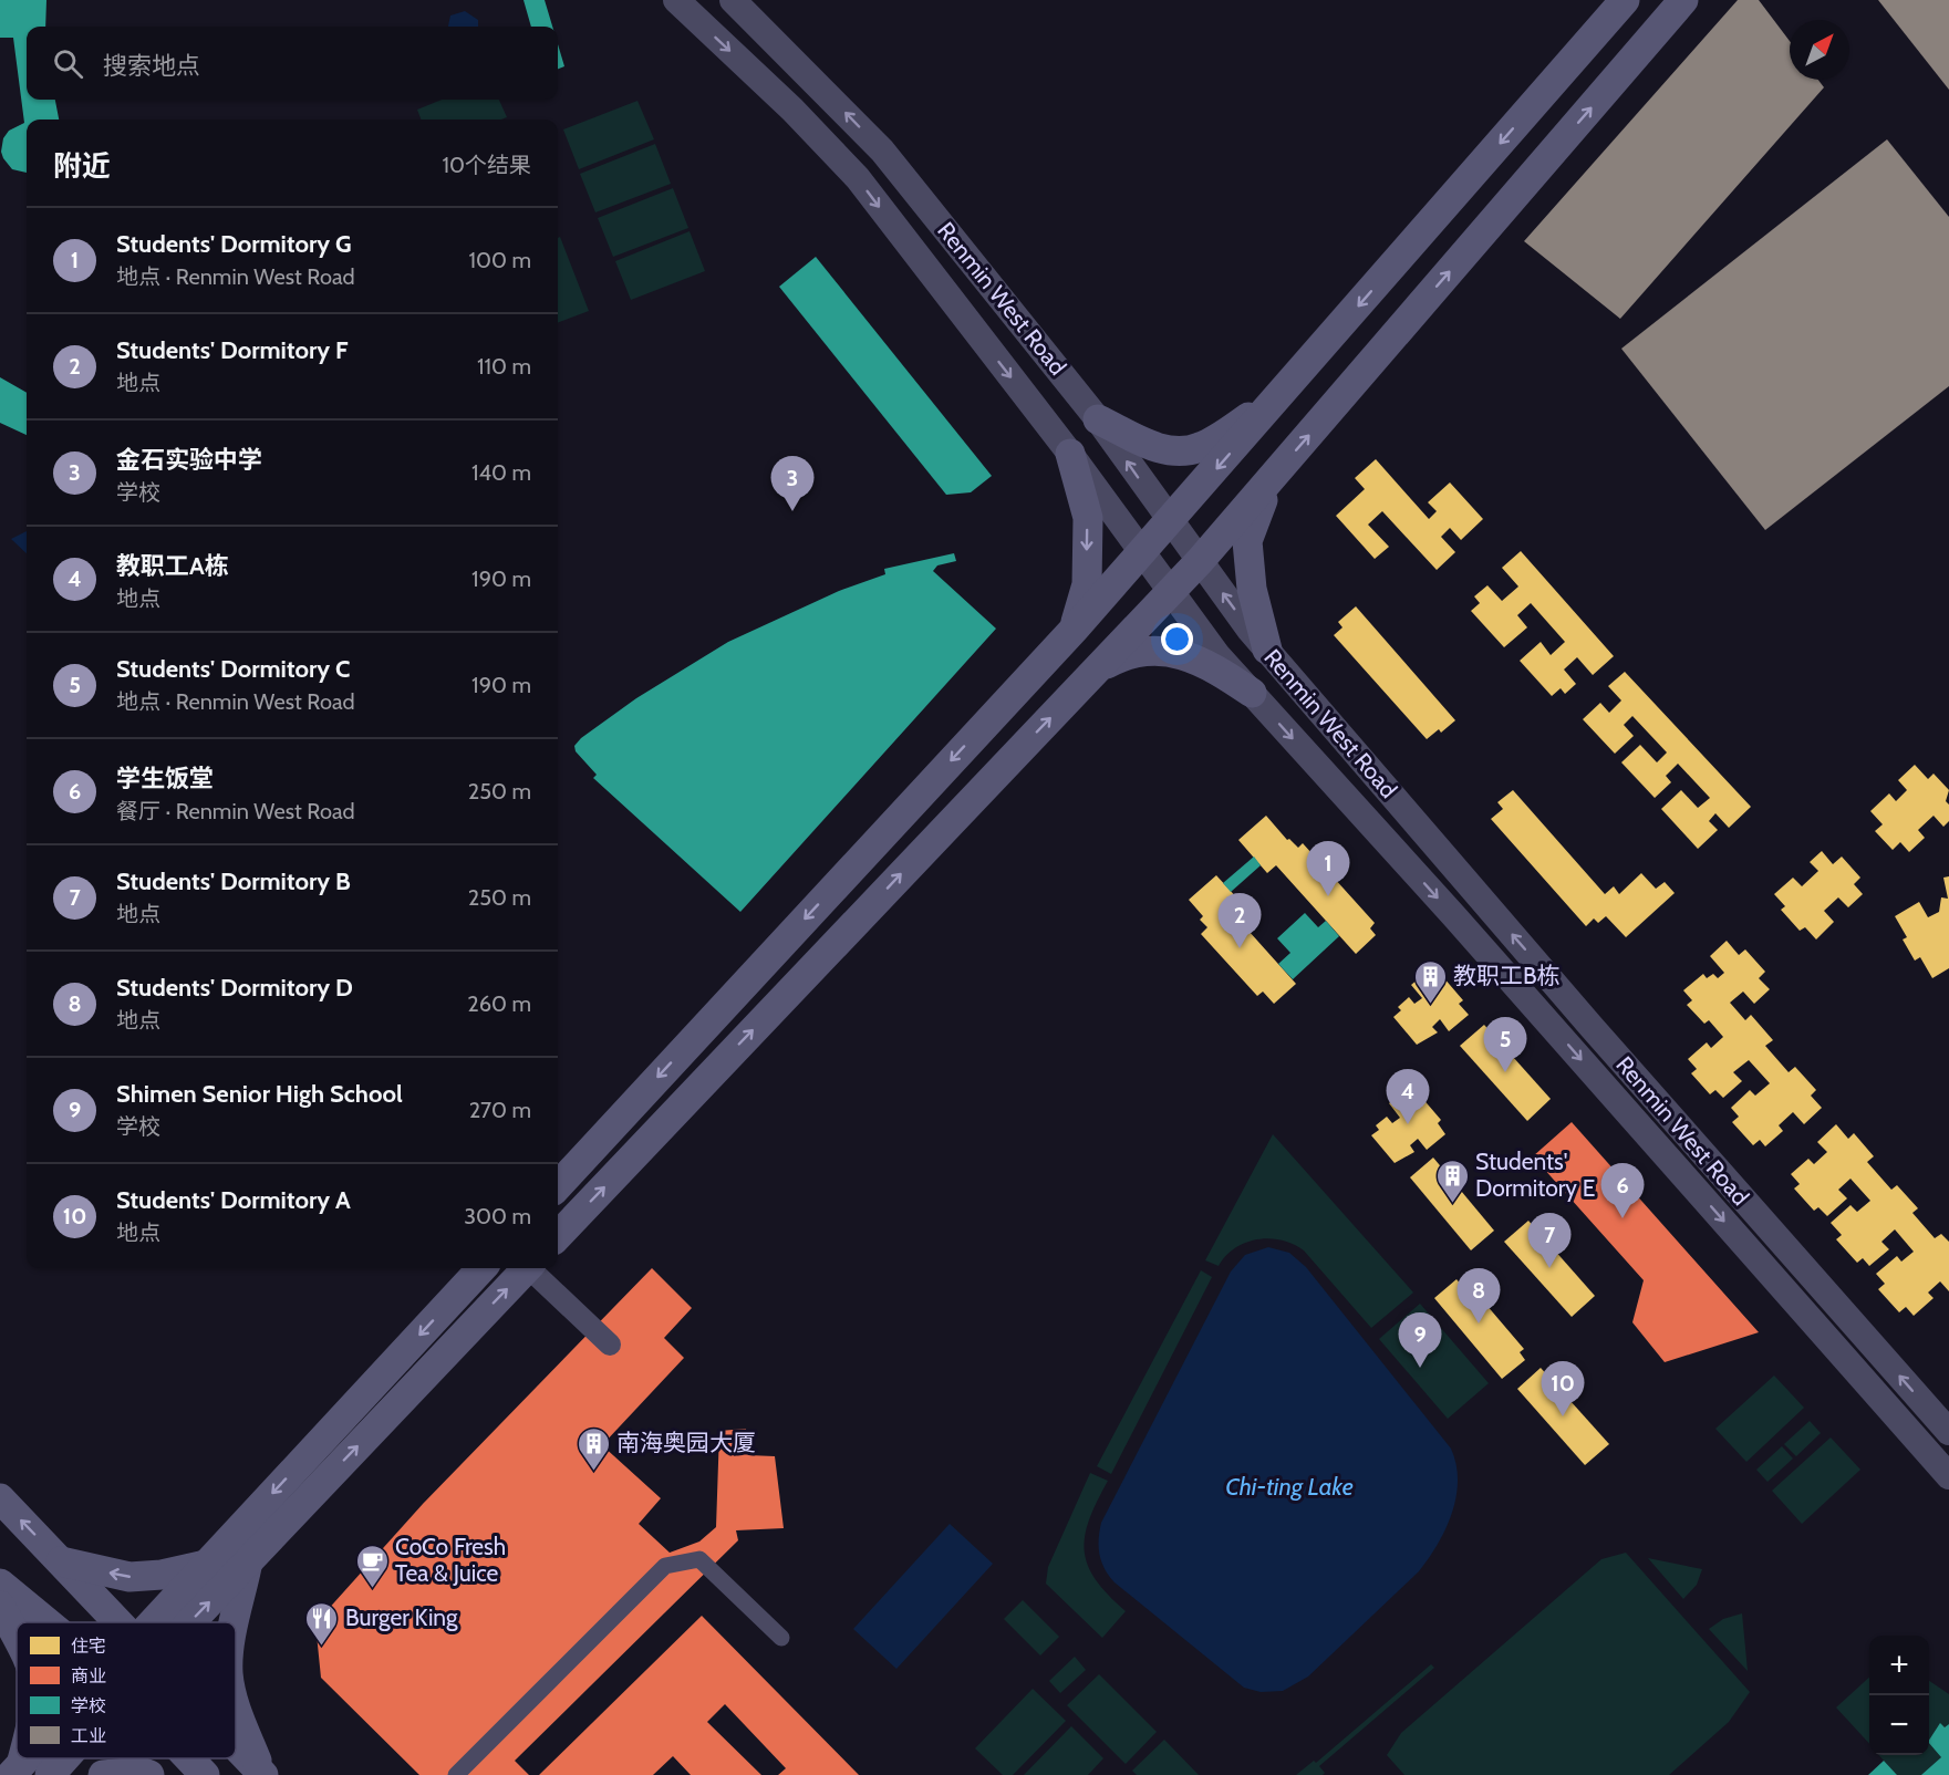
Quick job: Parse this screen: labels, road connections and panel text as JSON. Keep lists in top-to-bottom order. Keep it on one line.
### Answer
{"streets":{"street":["Renmin West Road"]},"water":["Chi-ting Lake"],"places":{"building":["教职工B栋","Students' Dormitory E","南海奥园大厦"],"cafe":["CoCo Fresh Tea & Juice"],"restaurant":["Burger King"]},"legend":["住宅","商业","学校","工业"],"north":"top right","page":{"search":"搜索地点","heading":["附近","10个结果"],"list":[{"mark":"1","name":"Students' Dormitory G","note":"地点 · Renmin West Road","value":"100 m"},{"mark":"2","name":"Students' Dormitory F","note":"地点","value":"110 m"},{"mark":"3","name":"金石实验中学","note":"学校","value":"140 m"},{"mark":"4","name":"教职工A栋","note":"地点","value":"190 m"},{"mark":"5","name":"Students' Dormitory C","note":"地点 · Renmin West Road","value":"190 m"},{"mark":"6","name":"学生饭堂","note":"餐厅 · Renmin West Road","value":"250 m"},{"mark":"7","name":"Students' Dormitory B","note":"地点","value":"250 m"},{"mark":"8","name":"Students' Dormitory D","note":"地点","value":"260 m"},{"mark":"9","name":"Shimen Senior High School","note":"学校","value":"270 m"},{"mark":"10","name":"Students' Dormitory A","note":"地点","value":"300 m"}],"pins":["3","1","2","5","4","6","7","8","9","10"],"map_buttons":["+","−"]}}
